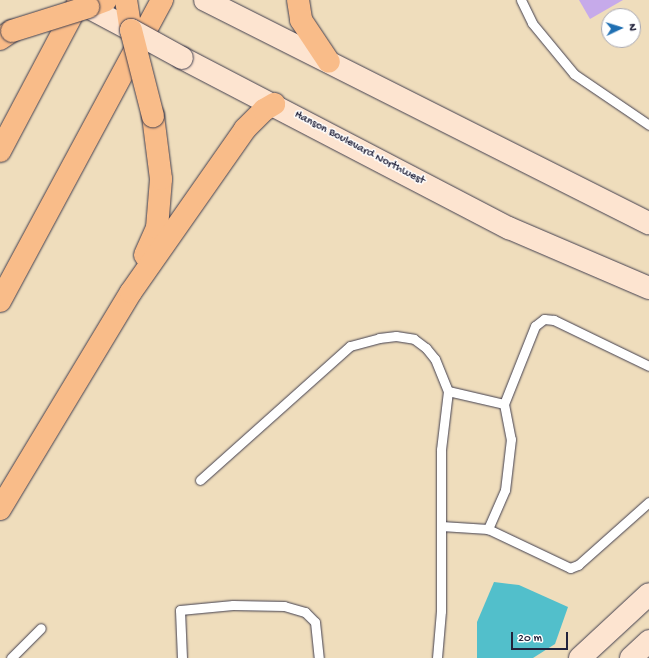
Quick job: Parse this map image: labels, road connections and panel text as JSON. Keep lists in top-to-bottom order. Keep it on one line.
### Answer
{"streets":{"main road":["Hanson Boulevard Northwest"]},"scale_bar":"20 m","north":"right"}
